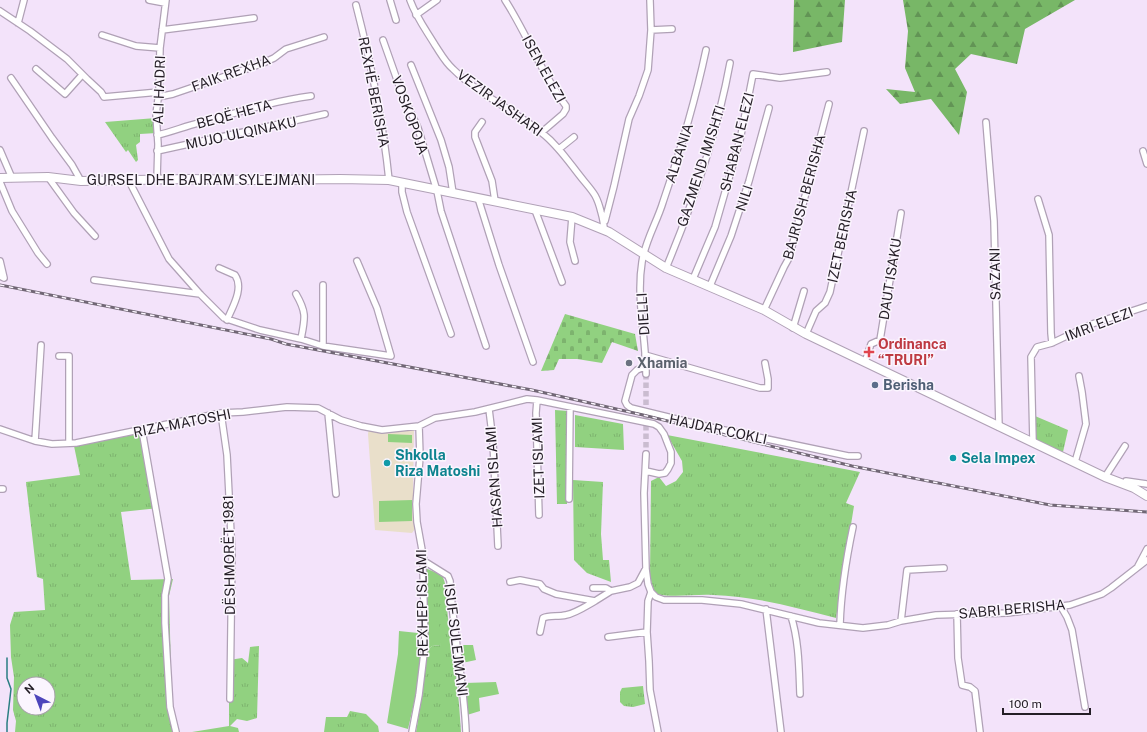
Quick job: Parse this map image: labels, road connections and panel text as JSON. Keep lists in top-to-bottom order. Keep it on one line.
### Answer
{"streets":{"street":["ISEN ELEZI","FAIK REXHA","ALI HADRI","REXHË BERISHA","VEZIR JASHARI","BEQË HETA","VOSKOPOJA","MUJO ULQINAKU","SHABAN ELEZI","ALBANIA","GAZMEND IMISHTI","GURSEL DHE BAJRAM SYLEJMANI","BAJRUSH BERISHA","NILI","IZET BERISHA","SAZANI","DAUT ISAKU","DIELLI","IMRI ELEZI","RIZA MATOSHI","HAJDAR COKLI","IZET ISLAMI","HASAN ISLAMI","DËSHMORËT 1981","REXHEP ISLAMI","SABRI BERISHA","ISUF SULEJMANI"]},"crossings":[["ISEN ELEZI","VEZIR JASHARI"],["FAIK REXHA","ALI HADRI"],["ALI HADRI","BEQË HETA"],["ALI HADRI","MUJO ULQINAKU"],["ALI HADRI","GURSEL DHE BAJRAM SYLEJMANI"],["REXHË BERISHA","GURSEL DHE BAJRAM SYLEJMANI"],["VEZIR JASHARI","GURSEL DHE BAJRAM SYLEJMANI"],["VOSKOPOJA","GURSEL DHE BAJRAM SYLEJMANI"],["SHABAN ELEZI","GURSEL DHE BAJRAM SYLEJMANI"],["ALBANIA","GURSEL DHE BAJRAM SYLEJMANI"],["ALBANIA","DIELLI"],["GAZMEND IMISHTI","GURSEL DHE BAJRAM SYLEJMANI"],["GURSEL DHE BAJRAM SYLEJMANI","BAJRUSH BERISHA"],["GURSEL DHE BAJRAM SYLEJMANI","NILI"],["GURSEL DHE BAJRAM SYLEJMANI","IZET BERISHA"],["GURSEL DHE BAJRAM SYLEJMANI","SAZANI"],["GURSEL DHE BAJRAM SYLEJMANI","DAUT ISAKU"],["GURSEL DHE BAJRAM SYLEJMANI","DIELLI"],["GURSEL DHE BAJRAM SYLEJMANI","IMRI ELEZI"],["DIELLI","HAJDAR COKLI"],["RIZA MATOSHI","IZET ISLAMI"],["RIZA MATOSHI","HASAN ISLAMI"],["RIZA MATOSHI","DËSHMORËT 1981"],["RIZA MATOSHI","REXHEP ISLAMI"],["REXHEP ISLAMI","ISUF SULEJMANI"]],"places":{"health":["Ordinanca “TRURI”"],"other":["Xhamia","Berisha","Sela Impex","Shkolla Riza Matoshi"]},"scale_bar":"100 m","north":"top left"}
